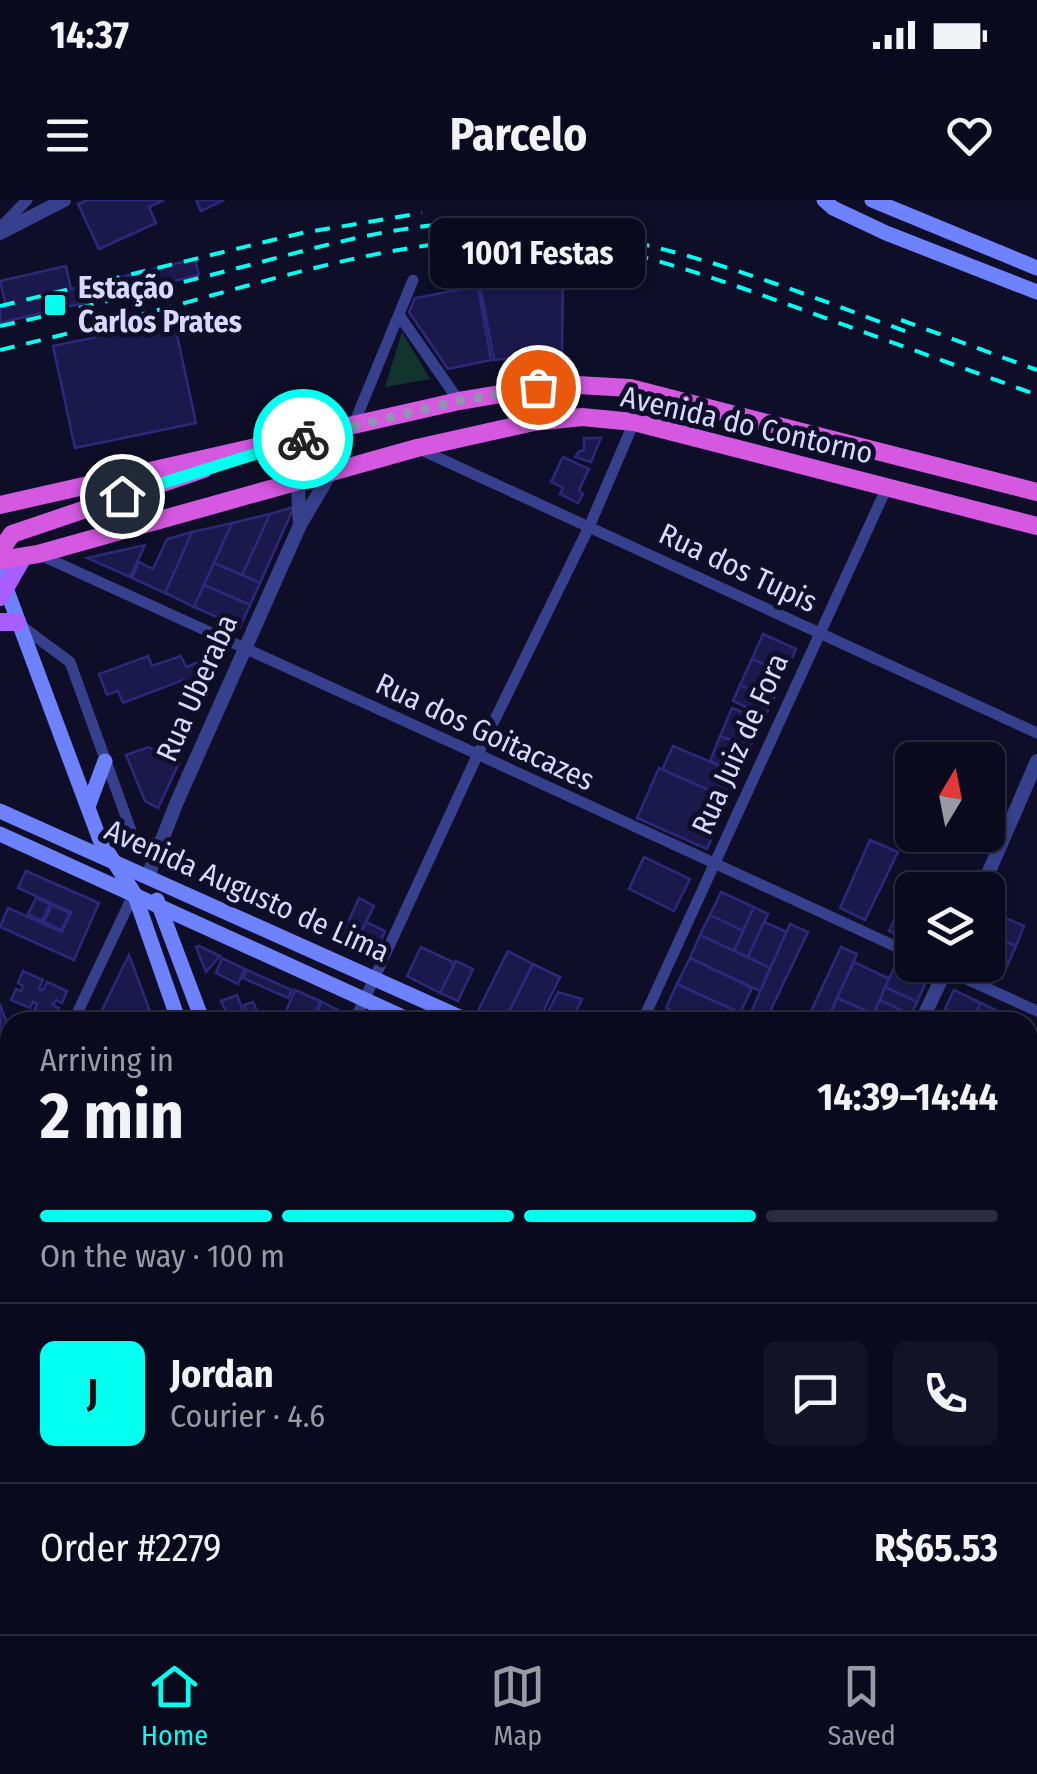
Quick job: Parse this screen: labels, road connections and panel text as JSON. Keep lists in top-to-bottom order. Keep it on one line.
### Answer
{"streets":{"highway":["Avenida do Contorno"],"main road":["Avenida Augusto de Lima"],"street":["Rua dos Tupis","Rua Uberaba","Rua dos Goitacazes","Rua Juiz de Fora"]},"crossings":[["Avenida do Contorno","Rua dos Tupis"],["Avenida do Contorno","Rua Uberaba"],["Avenida do Contorno","Rua dos Goitacazes"],["Avenida do Contorno","Rua Juiz de Fora"],["Rua dos Tupis","Rua Juiz de Fora"],["Rua Uberaba","Rua dos Goitacazes"],["Rua Uberaba","Avenida Augusto de Lima"],["Rua dos Goitacazes","Rua Juiz de Fora"]],"places":{"transit":["Estação Carlos Prates"],"other":["1001 Festas"]},"north":"top","page":{"status":"14:37","header":"Parcelo","bubble":"1001 Festas","heading":["2 min","Arriving in","14:39–14:44"],"panel":["Jordan","Courier · 4.6","Order #2279","R$65.53"],"bar":"On the way · 100 m","round":"J","tabs":["Home","Map","Saved"]}}
